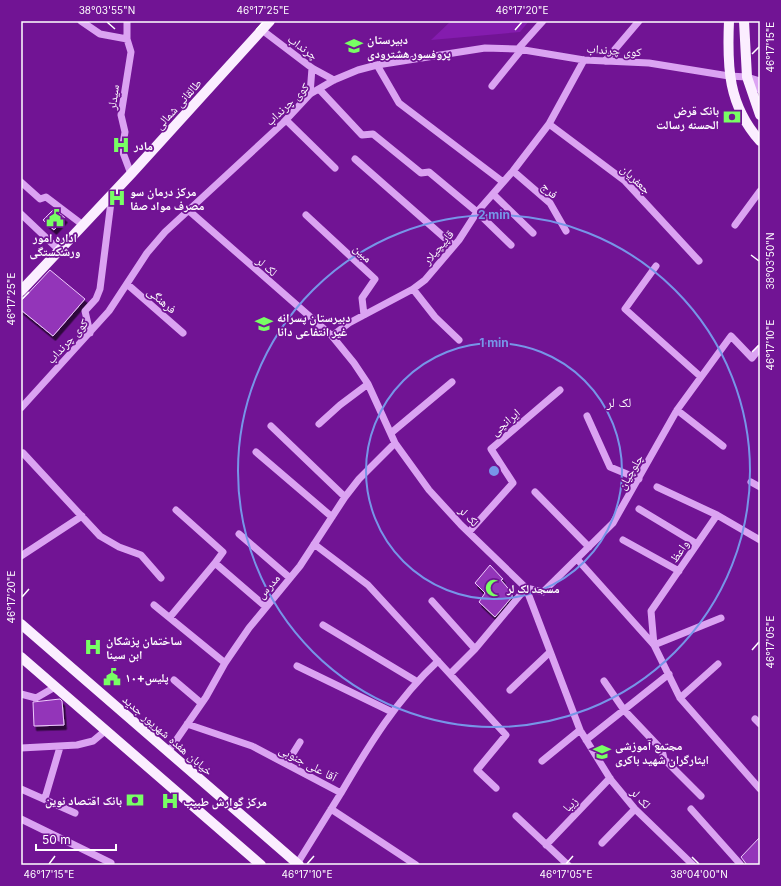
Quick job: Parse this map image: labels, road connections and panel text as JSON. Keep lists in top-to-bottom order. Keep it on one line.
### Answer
{"streets":{"main road":["طالقانی شمالی","خیابان هفده شهریور جدید"],"street":["چرنداب","کوی چرنداب","سیدلر","جعفریان","فرج","قاپیچیلار","مبین","لک لر","فرهنگی","ایرانچی","چلوچیان","واعظ","مدرس","آقا علی جنوبی","زیبا"]},"crossings":[["چرنداب","کوی چرنداب"],["چرنداب","طالقانی شمالی"],["کوی چرنداب","قاپیچیلار"],["کوی چرنداب","لک لر"],["کوی چرنداب","فرهنگی"],["سیدلر","طالقانی شمالی"],["جعفریان","قاپیچیلار"],["فرج","قاپیچیلار"],["قاپیچیلار","مبین"],["قاپیچیلار","لک لر"],["لک لر","ایرانچی"],["لک لر","چلوچیان"],["لک لر","مدرس"],["لک لر","زیبا"],["مدرس","خیابان هفده شهریور جدید"],["مدرس","آقا علی جنوبی"],["خیابان هفده شهریور جدید","آقا علی جنوبی"]],"districts":["لک لر"],"places":{"school or university":["دبیرستان پروفسور هشترودی","دبیرستان پسرانه غیر انتفاعی دانا","مجتمع آموزشی ایثارگران شهید باکری"],"bank":["بانک قرض الحسنه رسالت","بانک اقتصاد نوین"],"hospital":["مادر","مرکز درمان سو مصرف مواد صفا","ساختمان پزشکان ابن سینا","مرکز گوارش طبیب"],"public building":["اداره امور ورشکستگی","پلیس+۱۰"],"mosque":["مسجد لک لر"]},"scale_bar":"50 m","coordinates":["38°03'55\"N","46°17'25\"E","46°17'20\"E","46°17'15\"E","38°03'50\"N","46°17'10\"E","46°17'05\"E","38°04'00\"N"],"rings":["2 min","1 min"]}
